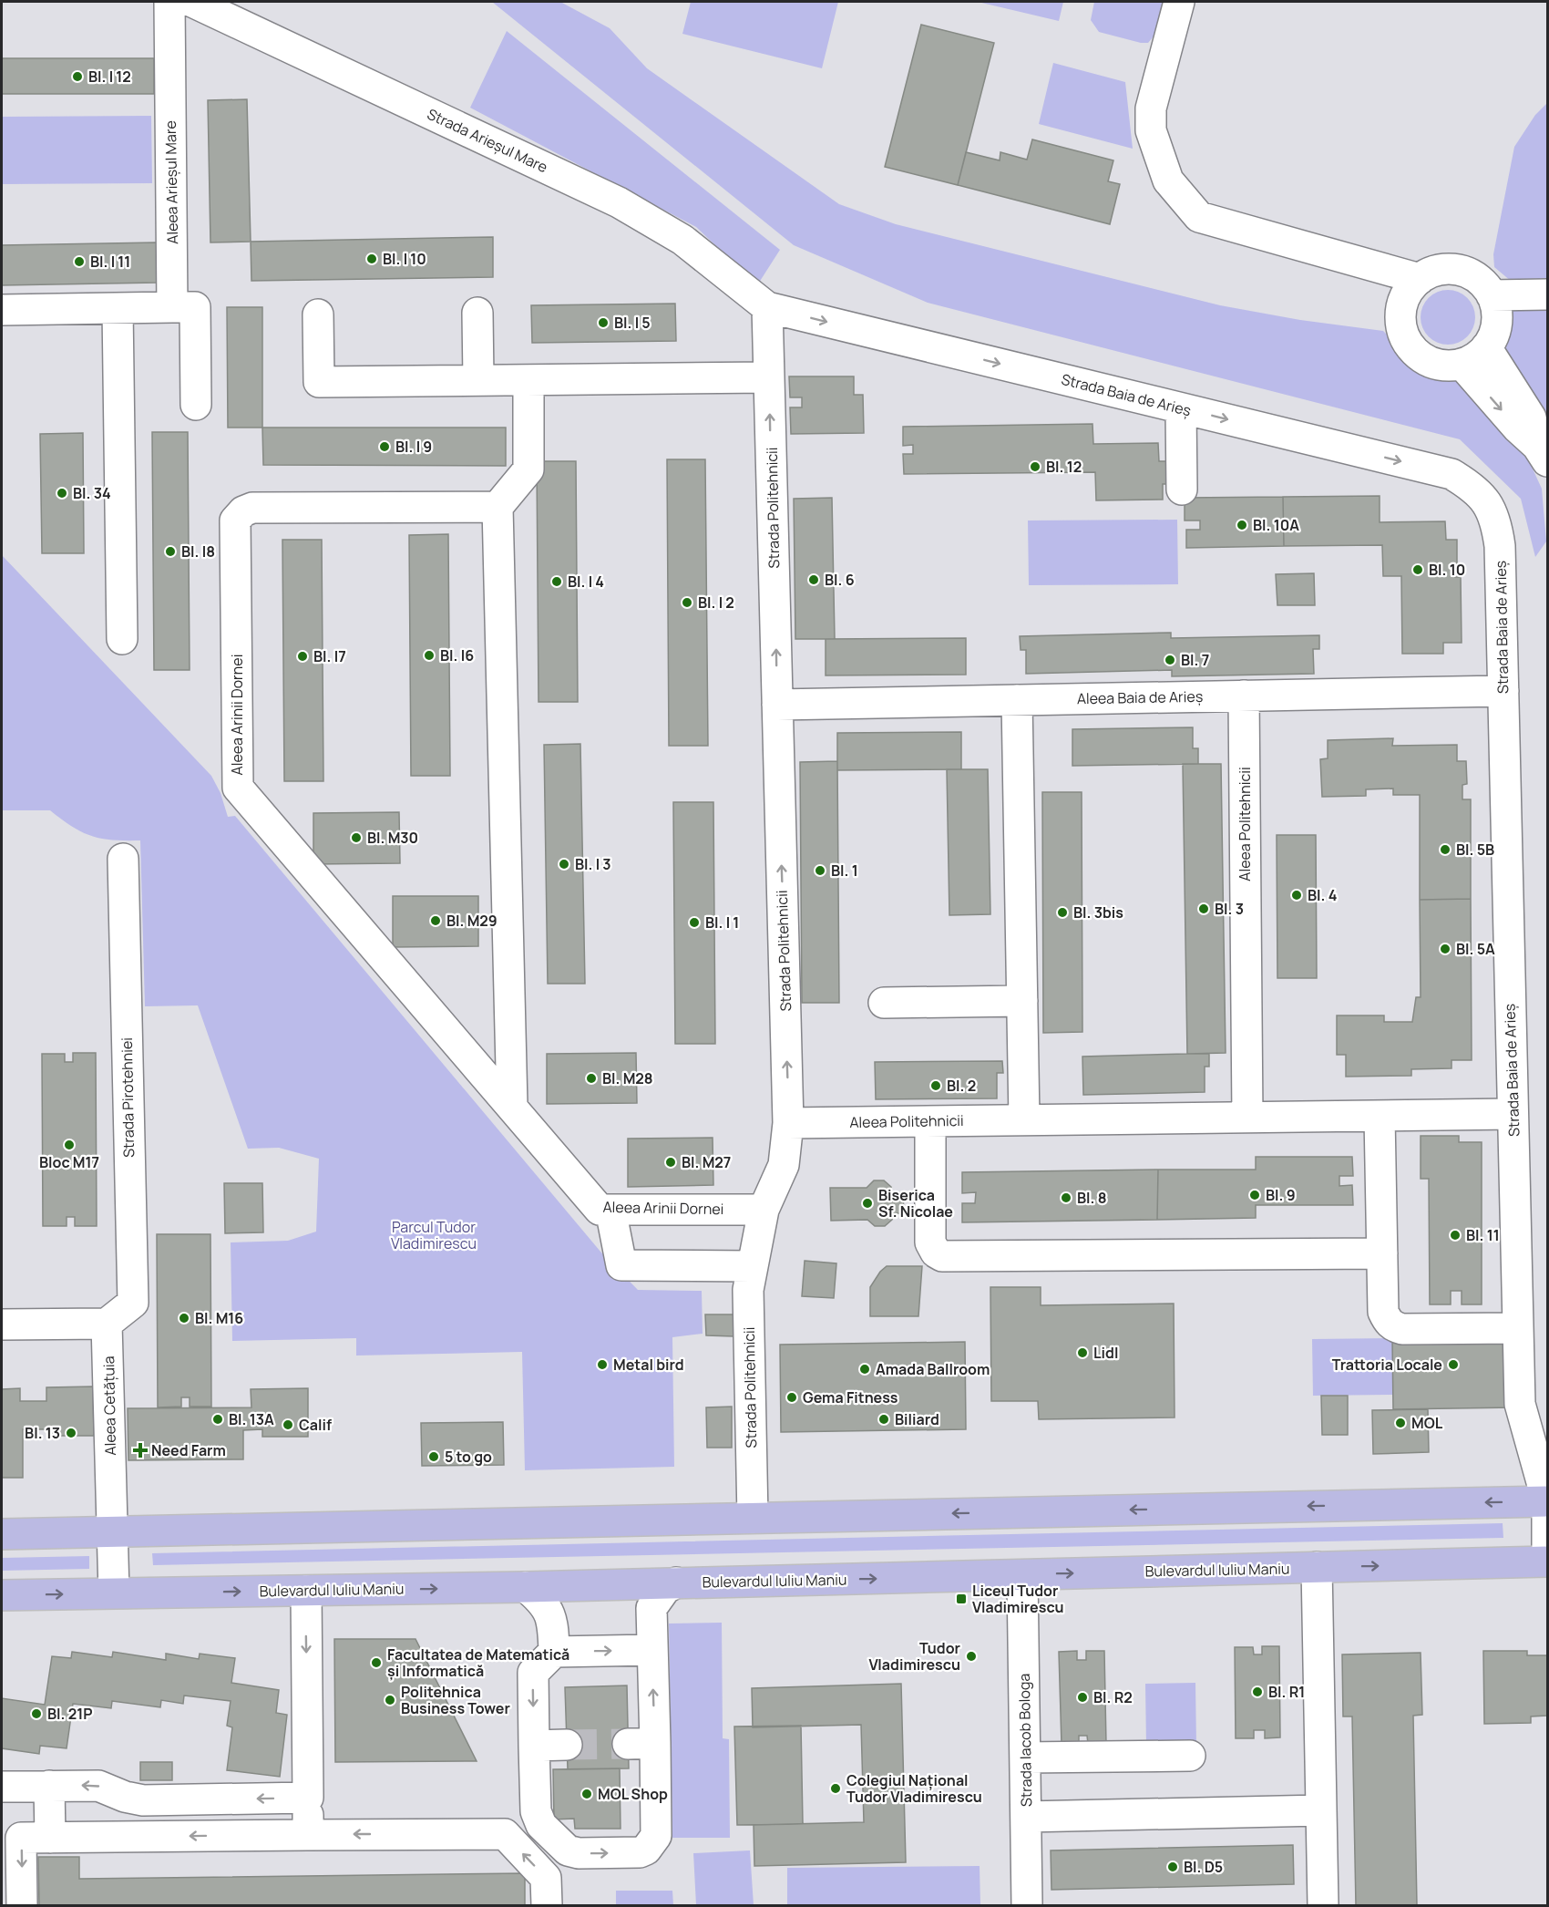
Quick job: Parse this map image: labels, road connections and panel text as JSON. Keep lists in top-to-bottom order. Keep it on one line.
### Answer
{"streets":{"main road":["Bulevardul Iuliu Maniu"],"street":["Strada Arieșul Mare","Aleea Arieșul Mare","Strada Baia de Arieș","Strada Politehnicii","Aleea Baia de Arieș","Aleea Arinii Dornei","Aleea Politehnicii","Strada Pirotehniei","Aleea Cetățuia","Strada Iacob Bologa"]},"crossings":[["Strada Arieșul Mare","Strada Baia de Arieș"],["Strada Arieșul Mare","Strada Politehnicii"],["Strada Baia de Arieș","Strada Politehnicii"],["Strada Baia de Arieș","Aleea Baia de Arieș"],["Strada Baia de Arieș","Aleea Politehnicii"],["Strada Politehnicii","Aleea Baia de Arieș"],["Strada Politehnicii","Aleea Arinii Dornei"],["Strada Politehnicii","Aleea Politehnicii"],["Aleea Baia de Arieș","Aleea Politehnicii"],["Strada Pirotehniei","Aleea Cetățuia"],["Aleea Cetățuia","Bulevardul Iuliu Maniu"],["Bulevardul Iuliu Maniu","Strada Iacob Bologa"]],"one_way":["Strada Baia de Arieș"],"parks":["Parcul Tudor Vladimirescu"],"places":{"other":["Bl. I 12","Bl. I 10","Bl. I 11","Bl. I 5","Bl. I 9","Bl. 12","Bl. 34","Bl. 10A","Bl. I8","Bl. 10","Bl. 6","Bl. I 4","Bl. I 2","Bl. I6","Bl. I7","Bl. 7","Bl. M30","Bl. 5B","Bl. I 3","Bl. 1","Bl. 4","Bl. 3","Bl. 3bis","Bl. M29","Bl. I 1","Bl. 5A","Bl. M28","Bl. 2","Bloc M17","Bl. M27","Bl. 9","Bl. 8","Biserica Sf. Nicolae","Bl. 11","Bl. M16","Lidl","Metal bird","Trattoria Locale","Amada Ballroom","Gema Fitness","Bl. 13A","Biliard","MOL","Calif","Bl. 13","5 to go","Tudor Vladimirescu","Facultatea de Matematică și Informatică","Bl. R1","Bl. R2","Politehnica Business Tower","Bl. 21P","Colegiul Național Tudor Vladimirescu","MOL Shop","Bl. D5"],"health":["Need Farm"],"transit":["Liceul Tudor Vladimirescu"]}}
